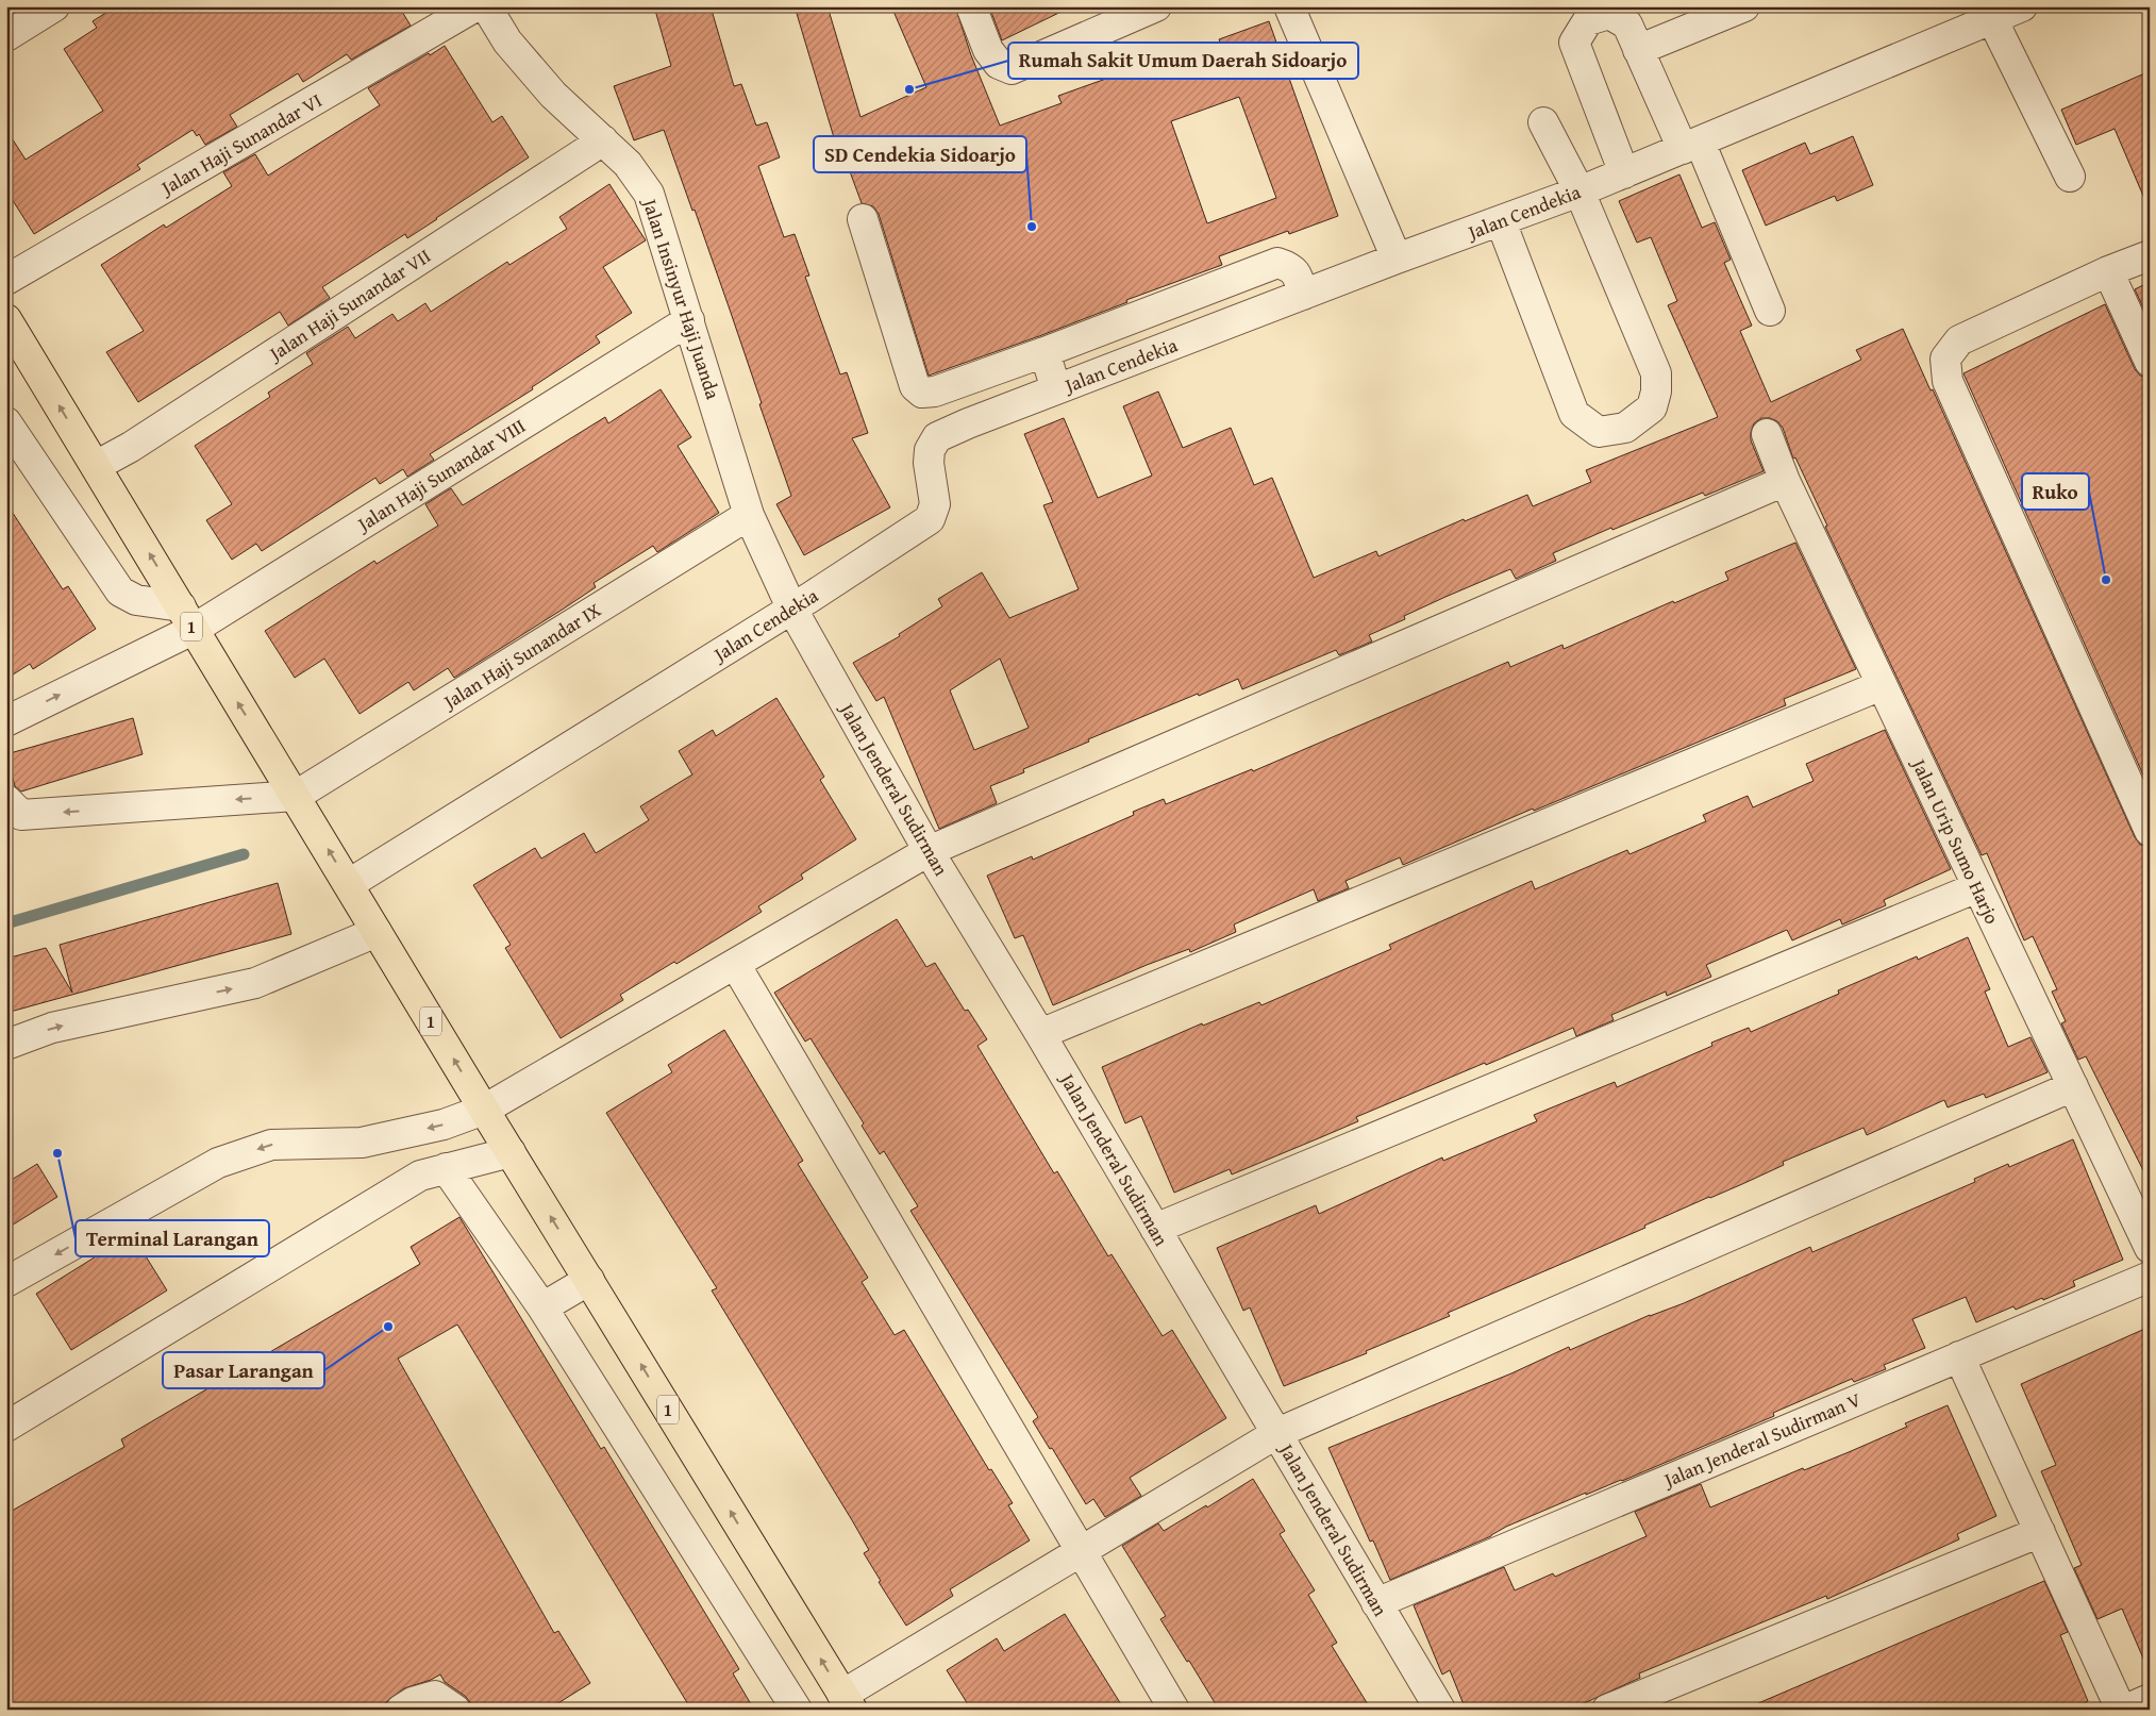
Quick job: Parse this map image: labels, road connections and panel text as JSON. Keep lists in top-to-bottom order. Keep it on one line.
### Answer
{"streets":{"highway":["1"],"street":["Jalan Haji Sunandar VI","Jalan Cendekia","Jalan Insinyur Haji Juanda","Jalan Haji Sunandar VII","Jalan Haji Sunandar VIII","Jalan Haji Sunandar IX","Jalan Jenderal Sudirman","Jalan Urip Sumo Harjo","Jalan Jenderal Sudirman V"]},"crossings":[["Jalan Cendekia","Jalan Insinyur Haji Juanda"],["Jalan Cendekia","1"],["Jalan Cendekia","Jalan Jenderal Sudirman"],["Jalan Insinyur Haji Juanda","Jalan Haji Sunandar VII"],["Jalan Insinyur Haji Juanda","Jalan Haji Sunandar VIII"],["Jalan Insinyur Haji Juanda","Jalan Haji Sunandar IX"],["Jalan Insinyur Haji Juanda","Jalan Jenderal Sudirman"],["Jalan Haji Sunandar VII","1"],["Jalan Haji Sunandar VIII","1"],["1","Jalan Haji Sunandar IX"],["Jalan Jenderal Sudirman","Jalan Jenderal Sudirman V"]],"places":["Rumah Sakit Umum Daerah Sidoarjo","SD Cendekia Sidoarjo","Ruko","Terminal Larangan","Pasar Larangan"]}
